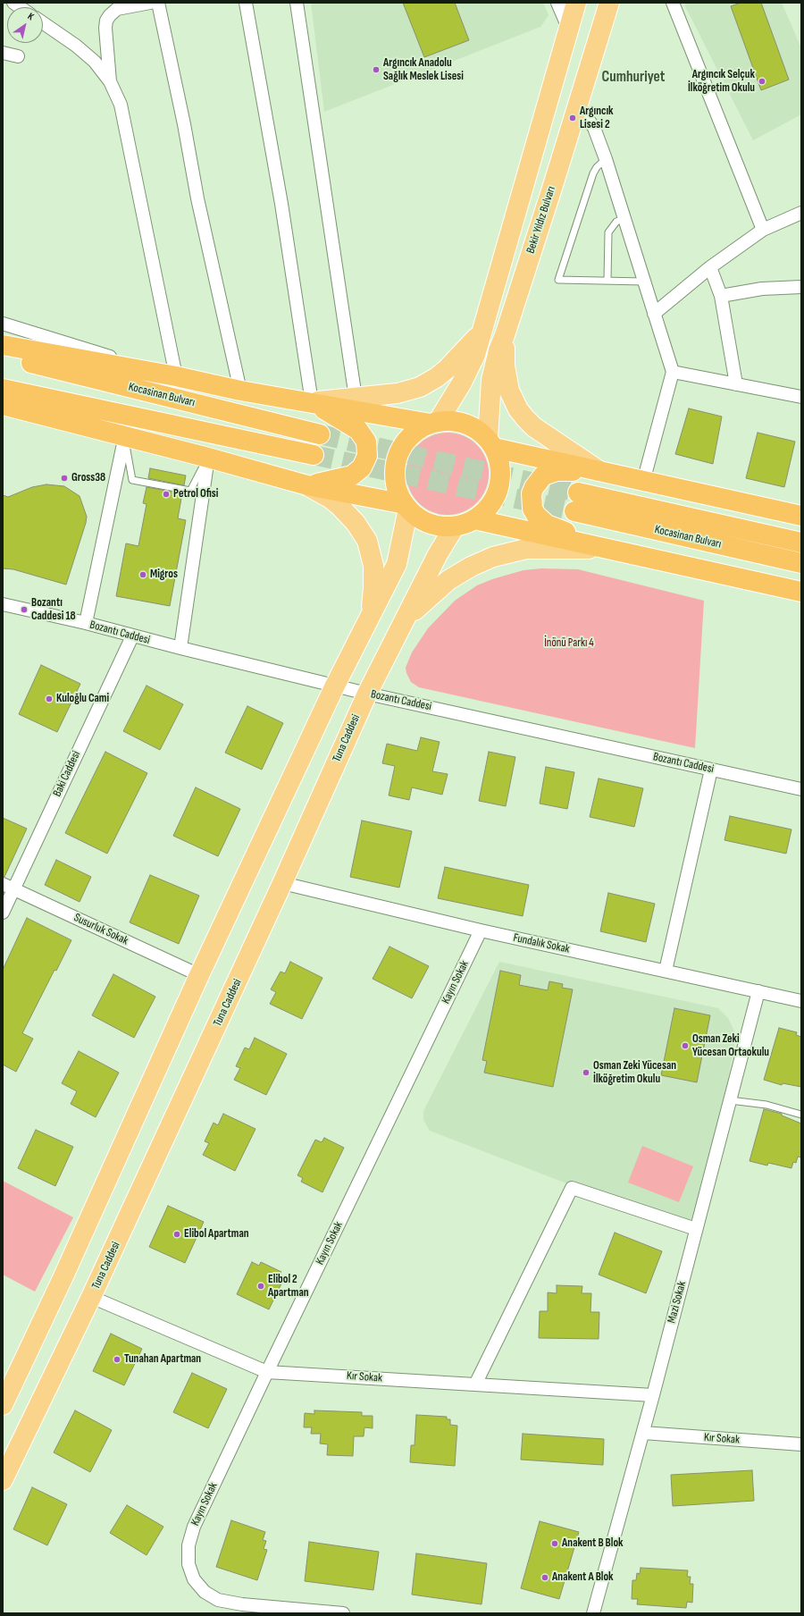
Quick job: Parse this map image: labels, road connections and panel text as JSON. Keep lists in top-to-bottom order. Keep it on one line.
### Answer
{"streets":{"highway":["Kocasinan Bulvarı"],"main road":["Bekir Yıldız Bulvarı","Tuna Caddesi"],"street":["Bozantı Caddesi","Baki Caddesi","Susurluk Sokak","Fundalık Sokak","Kayın Sokak","Mazi Sokak","Kır Sokak"]},"crossings":[["Bekir Yıldız Bulvarı","Tuna Caddesi"],["Bozantı Caddesi","Tuna Caddesi"],["Bozantı Caddesi","Baki Caddesi"],["Tuna Caddesi","Fundalık Sokak"],["Tuna Caddesi","Kır Sokak"],["Baki Caddesi","Susurluk Sokak"],["Fundalık Sokak","Kayın Sokak"],["Fundalık Sokak","Mazi Sokak"],["Kayın Sokak","Kır Sokak"],["Mazi Sokak","Kır Sokak"]],"districts":["Cumhuriyet"],"parks":["İnönü Parkı 4"],"places":["Argıncık Anadolu Sağlık Meslek Lisesi","Argıncık Selçuk İlköğretim Okulu","Argıncık Lisesi 2","Gross38","Petrol Ofisi","Migros","Bozantı Caddesi 18","Kuloğlu Cami","Osman Zeki Yücesan Ortaokulu","Osman Zeki Yücesan İlköğretim Okulu","Elibol Apartman","Elibol 2 Apartman","Tunahan Apartman","Anakent B Blok","Anakent A Blok"],"north":"top right"}
